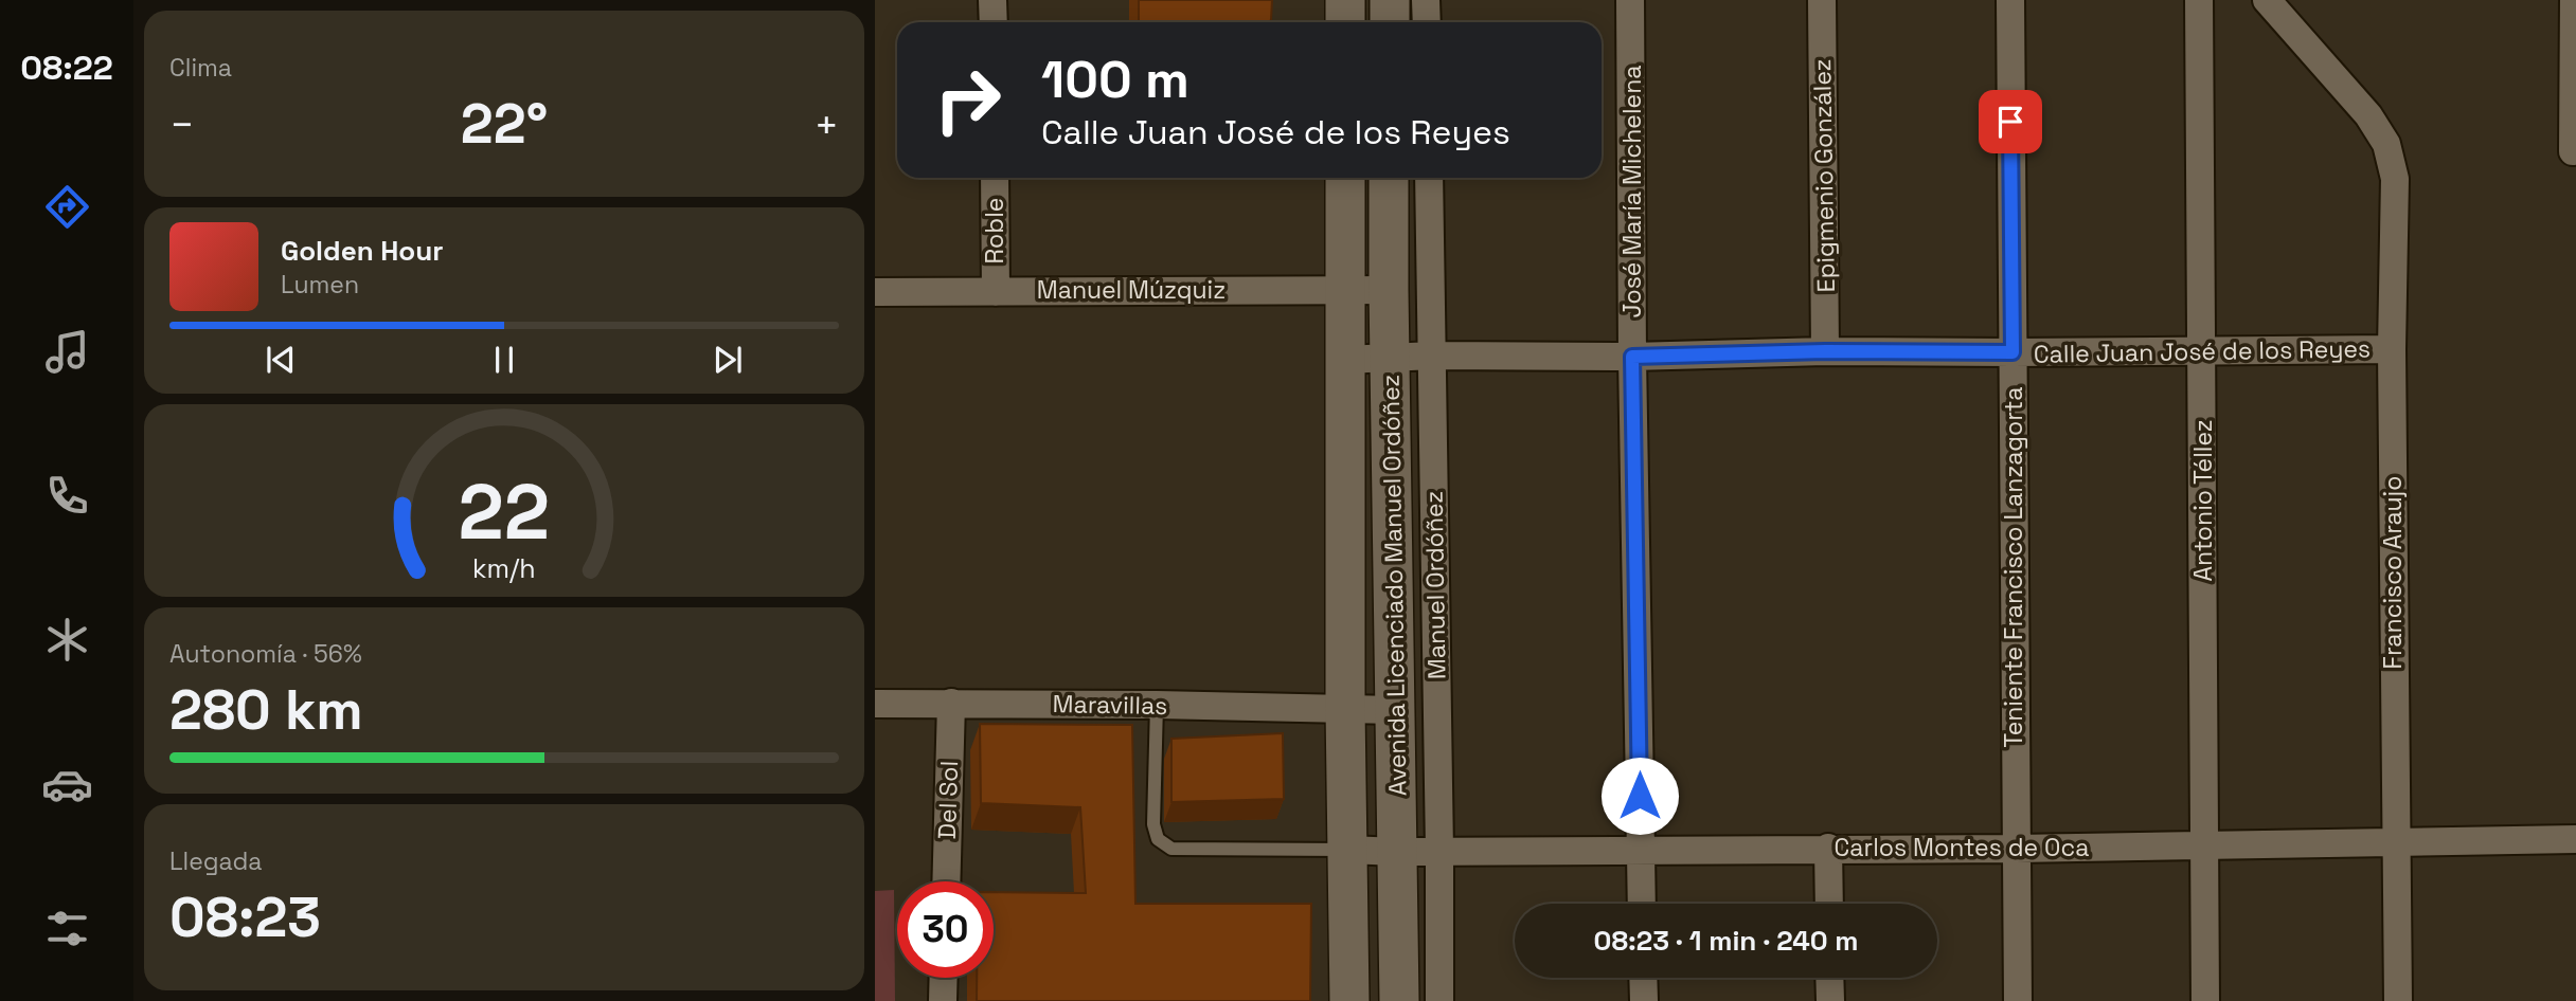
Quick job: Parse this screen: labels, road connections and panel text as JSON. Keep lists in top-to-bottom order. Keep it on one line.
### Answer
{"streets":{"main road":["Avenida Licenciado Manuel Ordóñez"],"street":["Epigmenio González","José María Michelena","Roble","Manuel Múzquiz","Calle Juan José de los Reyes","Antonio Téllez","Teniente Francisco Lanzagorta","Francisco Araujo","Manuel Ordóñez","Maravillas","Del Sol","Carlos Montes de Oca"]},"crossings":[["Epigmenio González","Calle Juan José de los Reyes"],["José María Michelena","Calle Juan José de los Reyes"],["José María Michelena","Carlos Montes de Oca"],["Roble","Manuel Múzquiz"],["Manuel Múzquiz","Avenida Licenciado Manuel Ordóñez"],["Calle Juan José de los Reyes","Antonio Téllez"],["Calle Juan José de los Reyes","Teniente Francisco Lanzagorta"],["Calle Juan José de los Reyes","Francisco Araujo"],["Calle Juan José de los Reyes","Avenida Licenciado Manuel Ordóñez"],["Calle Juan José de los Reyes","Manuel Ordóñez"],["Antonio Téllez","Carlos Montes de Oca"],["Teniente Francisco Lanzagorta","Carlos Montes de Oca"],["Francisco Araujo","Carlos Montes de Oca"],["Avenida Licenciado Manuel Ordóñez","Maravillas"],["Avenida Licenciado Manuel Ordóñez","Carlos Montes de Oca"],["Manuel Ordóñez","Carlos Montes de Oca"],["Maravillas","Del Sol"]],"page":{"tabs":"08:22","tile":["Clima",["Autonomía · 56%","280 km"],["Llegada","08:23"]],"turn":["100 m","Calle Juan José de los Reyes"],"heat":["−","22°","+"],"song":["Golden Hour","Lumen"],"limit":"30","trip":"08:23 · 1 min · 240 m","gauge":["22","km/h"]}}
